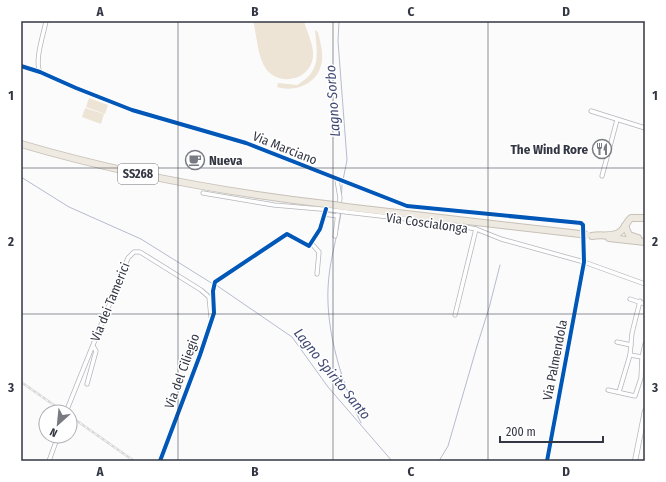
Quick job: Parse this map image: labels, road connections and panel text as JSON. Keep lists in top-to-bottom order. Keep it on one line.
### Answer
{"streets":{"highway":["SS268"],"street":["Via Marciano","Via Coscialonga","Via dei Tamerici","Via Palmendola","Via del Ciliegio"]},"crossings":[["Via Marciano","Via Palmendola"],["SS268","Via Coscialonga"],["Via Coscialonga","Via Palmendola"],["Via dei Tamerici","Via del Ciliegio"]],"water":["Lagno Sorbo","Lagno Spirito Santo"],"places":{"restaurant":["The Wind Rore"],"cafe":["Nueva"]},"scale_bar":"200 m","north":"bottom left","grid":{"columns":["A","B","C","D"],"rows":["1","2","3"]}}
